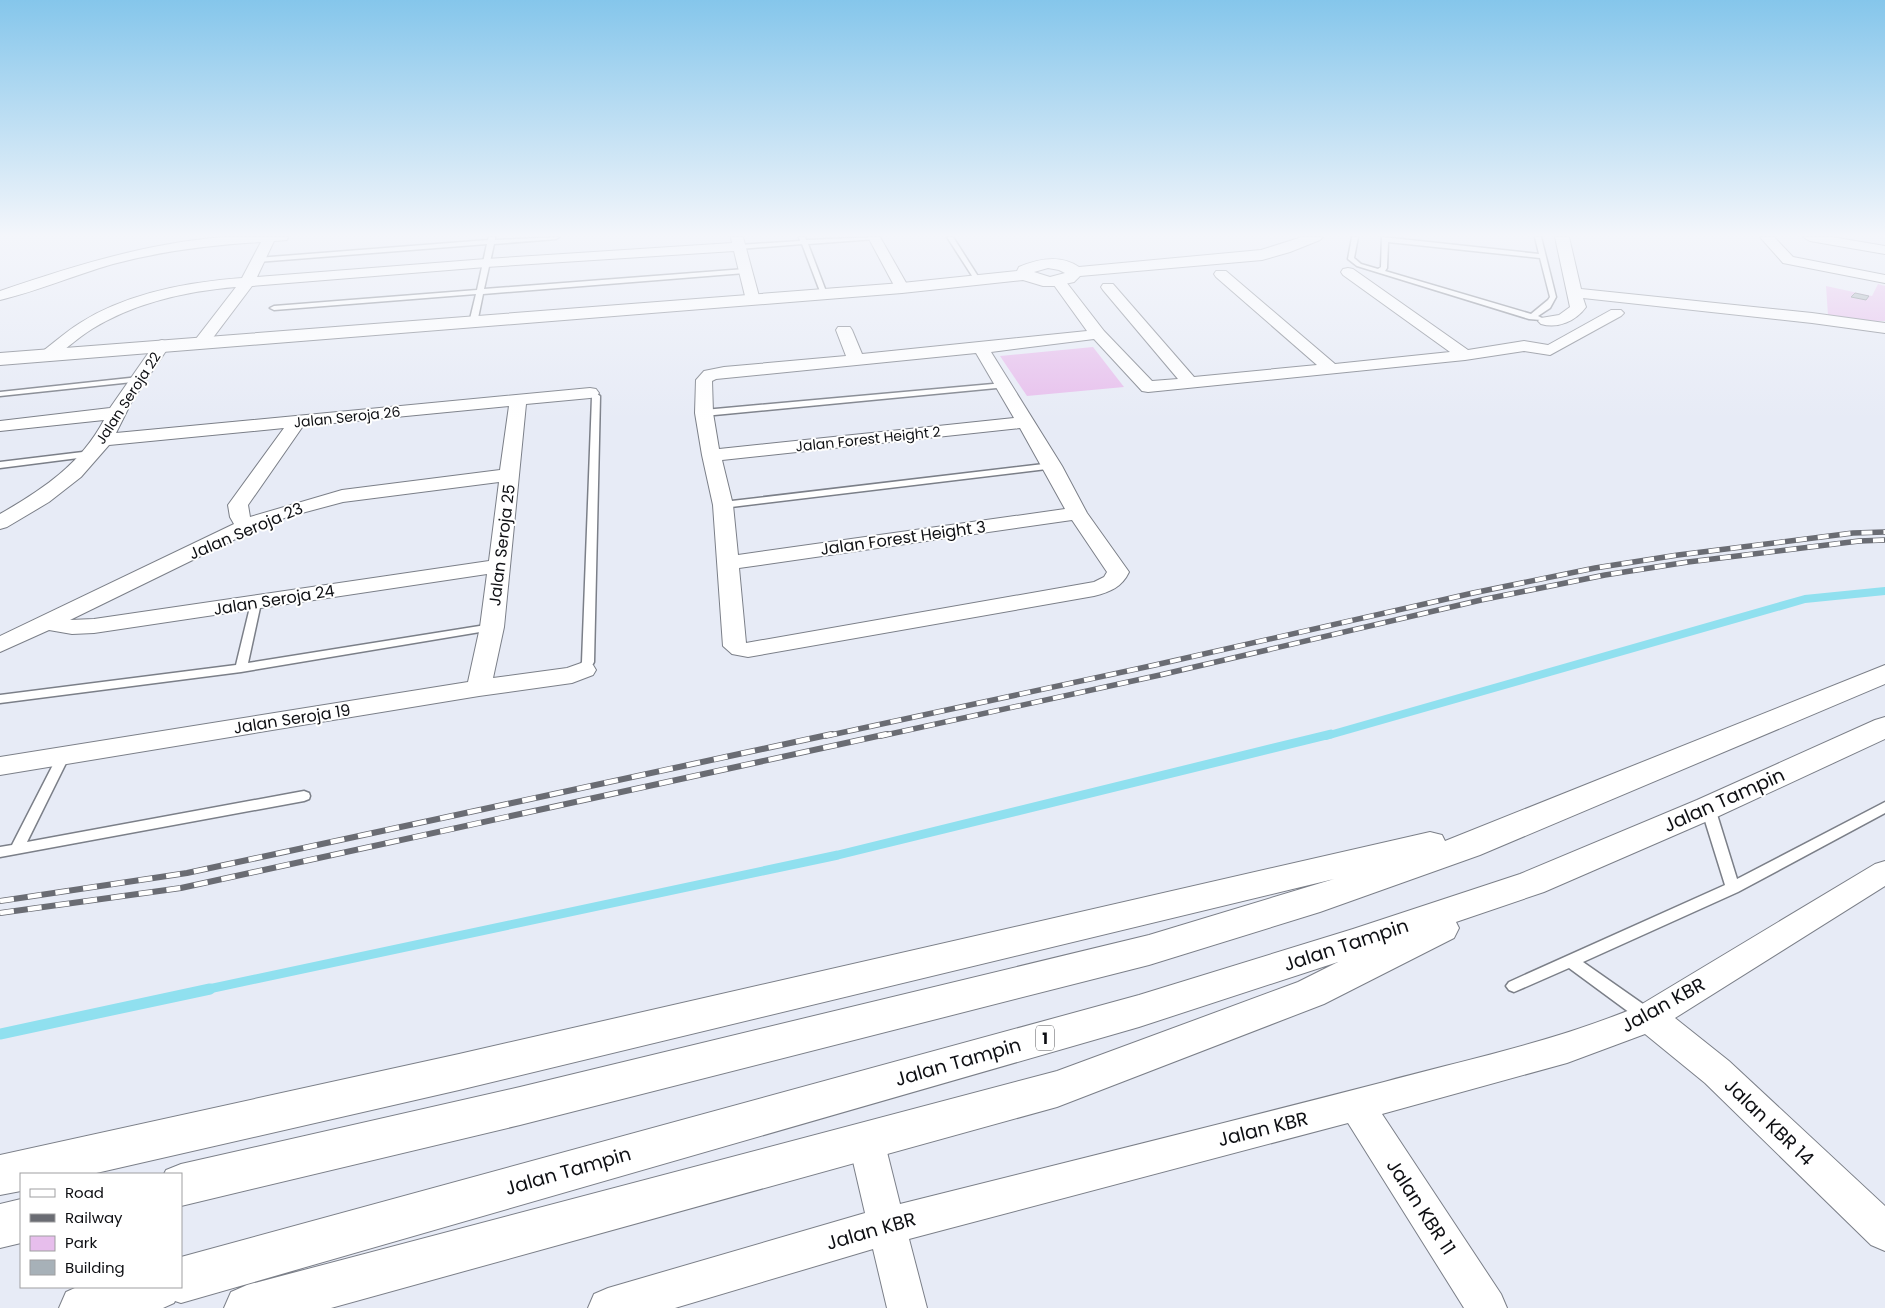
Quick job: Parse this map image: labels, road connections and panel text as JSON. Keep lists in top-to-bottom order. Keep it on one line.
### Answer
{"streets":{"main road":["Jalan Tampin","1"],"street":["Jalan Seroja 22","Jalan Seroja 26","Jalan Forest Height 2","Jalan Seroja 23","Jalan Forest Height 3","Jalan Seroja 25","Jalan Seroja 24","Jalan Seroja 19","Jalan KBR","Jalan KBR 14","Jalan KBR 11"]},"crossings":[["Jalan Seroja 22","Jalan Seroja 26"],["Jalan Seroja 26","Jalan Seroja 25"],["Jalan Seroja 23","Jalan Seroja 25"],["Jalan Seroja 23","Jalan Seroja 24"],["Jalan Seroja 25","Jalan Seroja 24"],["Jalan Seroja 25","Jalan Seroja 19"],["Jalan KBR","Jalan KBR 14"],["Jalan KBR","Jalan KBR 11"]],"legend":["Road","Railway","Park","Building"]}
